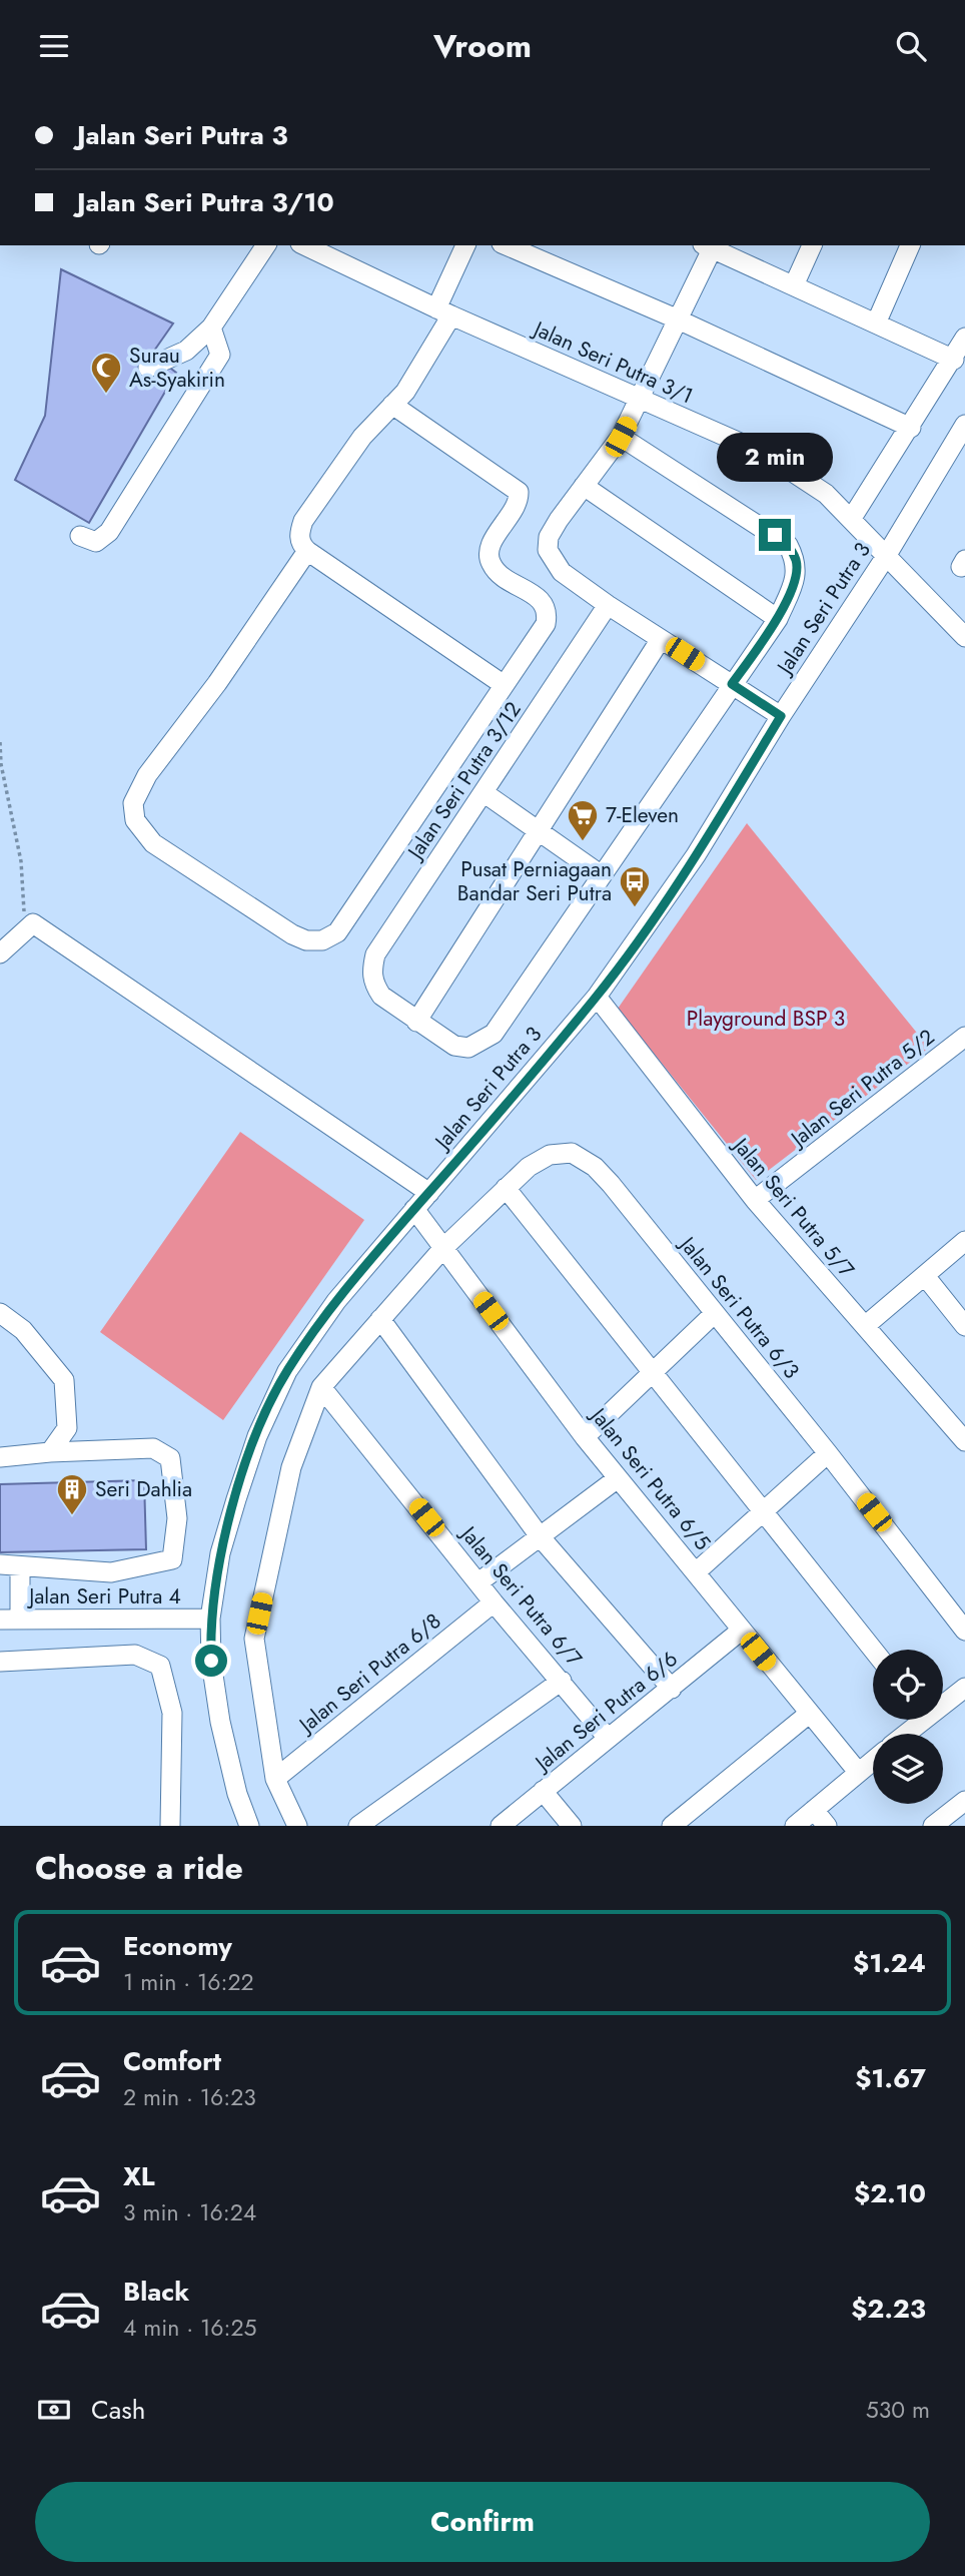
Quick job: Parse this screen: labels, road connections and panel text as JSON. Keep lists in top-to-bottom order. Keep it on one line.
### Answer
{"streets":{"street":["Jalan Seri Putra 3/1","Jalan Seri Putra 3","Jalan Seri Putra 3/12","Jalan Seri Putra 5/2","Jalan Seri Putra 5/7","Jalan Seri Putra 6/3","Jalan Seri Putra 6/5","Jalan Seri Putra 4","Jalan Seri Putra 6/7","Jalan Seri Putra 6/8","Jalan Seri Putra 6/6"]},"crossings":[["Jalan Seri Putra 3/1","Jalan Seri Putra 3"],["Jalan Seri Putra 3","Jalan Seri Putra 5/7"],["Jalan Seri Putra 3","Jalan Seri Putra 6/5"],["Jalan Seri Putra 3","Jalan Seri Putra 4"],["Jalan Seri Putra 5/2","Jalan Seri Putra 5/7"],["Jalan Seri Putra 6/3","Jalan Seri Putra 6/5"],["Jalan Seri Putra 6/3","Jalan Seri Putra 6/7"],["Jalan Seri Putra 6/5","Jalan Seri Putra 6/6"],["Jalan Seri Putra 6/7","Jalan Seri Putra 6/8"],["Jalan Seri Putra 6/7","Jalan Seri Putra 6/6"]],"parks":["Playground BSP 3"],"places":{"mosque":["Surau As-Syakirin"],"supermarket":["7-Eleven"],"bus stop":["Pusat Perniagaan Bandar Seri Putra"],"building":["Seri Dahlia"]},"page":{"header":"Vroom","banner":["Jalan Seri Putra 3","Jalan Seri Putra 3/10"],"bubble":"2 min","heading":"Choose a ride","list":[{"name":"Economy","note":"1 min · 16:22","value":"$1.24"},{"name":"Comfort","note":"2 min · 16:23","value":"$1.67"},{"name":"XL","note":"3 min · 16:24","value":"$2.10"},{"name":"Black","note":"4 min · 16:25","value":"$2.23"}],"pay":["Cash","530 m"],"buttons":"Confirm"}}
